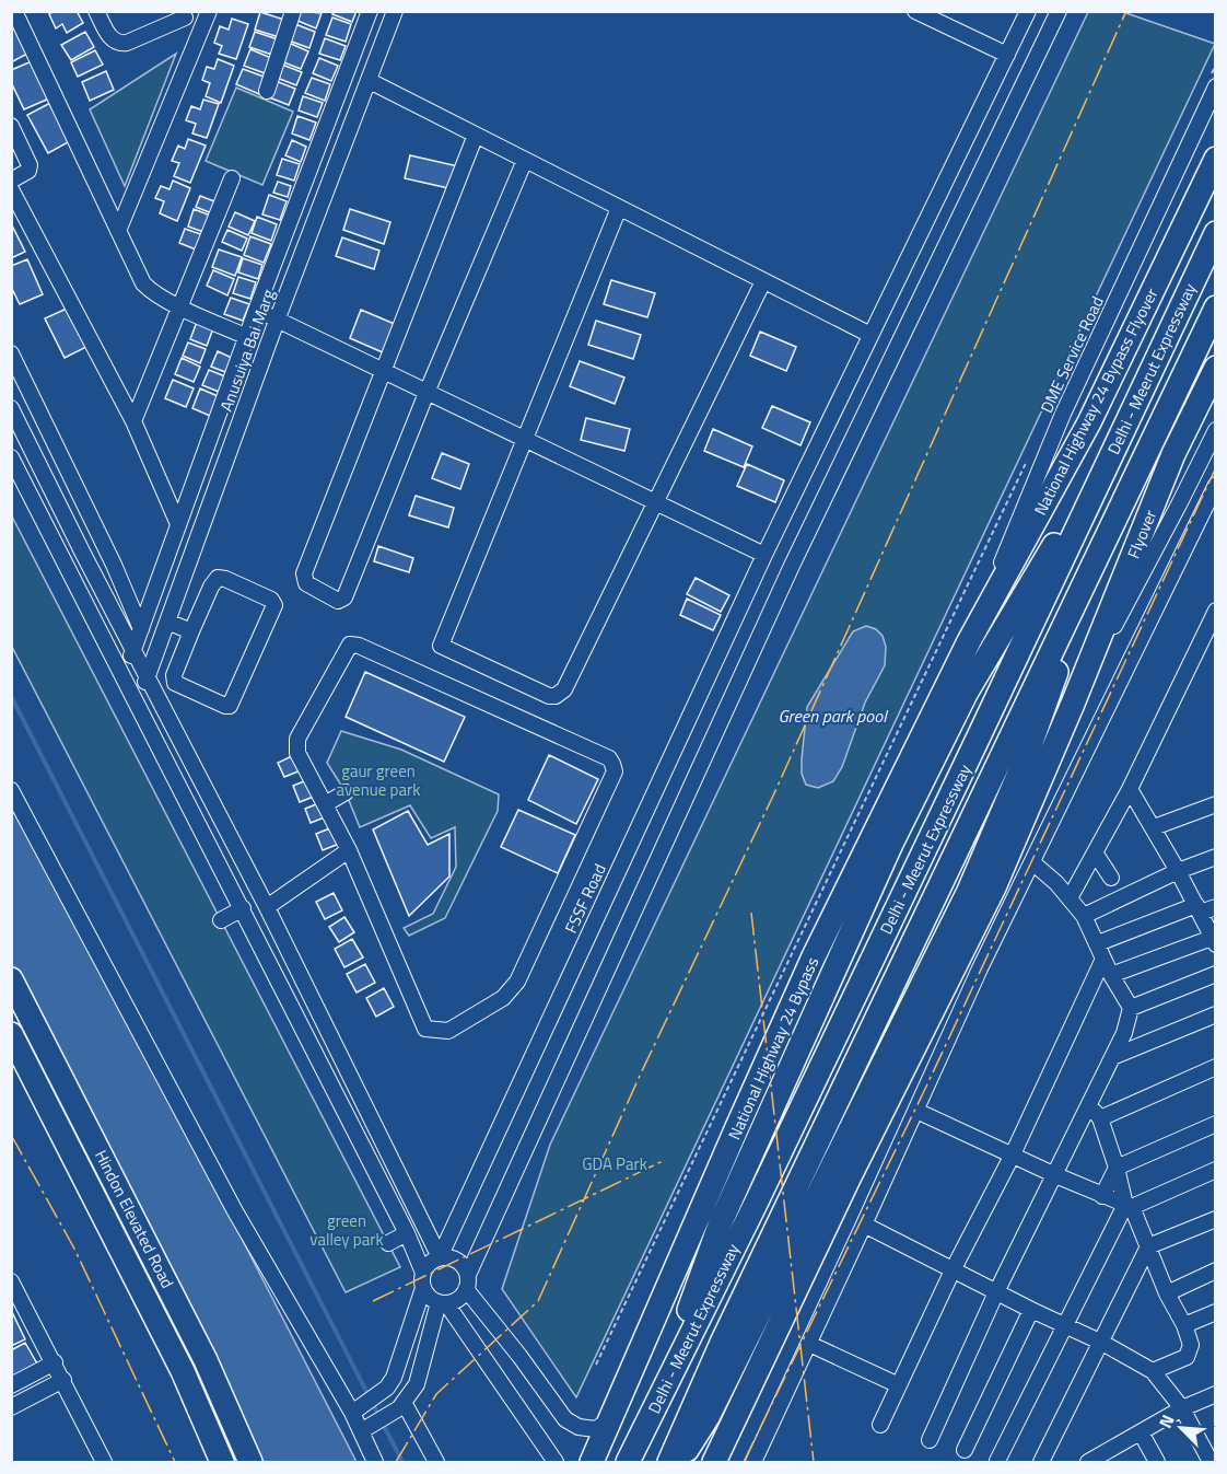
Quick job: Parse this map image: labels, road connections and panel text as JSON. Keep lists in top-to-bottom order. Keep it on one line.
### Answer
{"streets":{"highway":["Delhi - Meerut Expressway","National Highway 24 Bypass Flyover","Flyover","National Highway 24 Bypass","Hindon Elevated Road"],"street":["Anusuiya Bai Marg","DME Service Road","FSSF Road"]},"crossings":[["DME Service Road","National Highway 24 Bypass Flyover"],["DME Service Road","National Highway 24 Bypass"],["National Highway 24 Bypass Flyover","National Highway 24 Bypass"]],"water":["Green park pool"],"parks":["gaur green avenue park","GDA Park","green valley park"],"north":"top left"}
